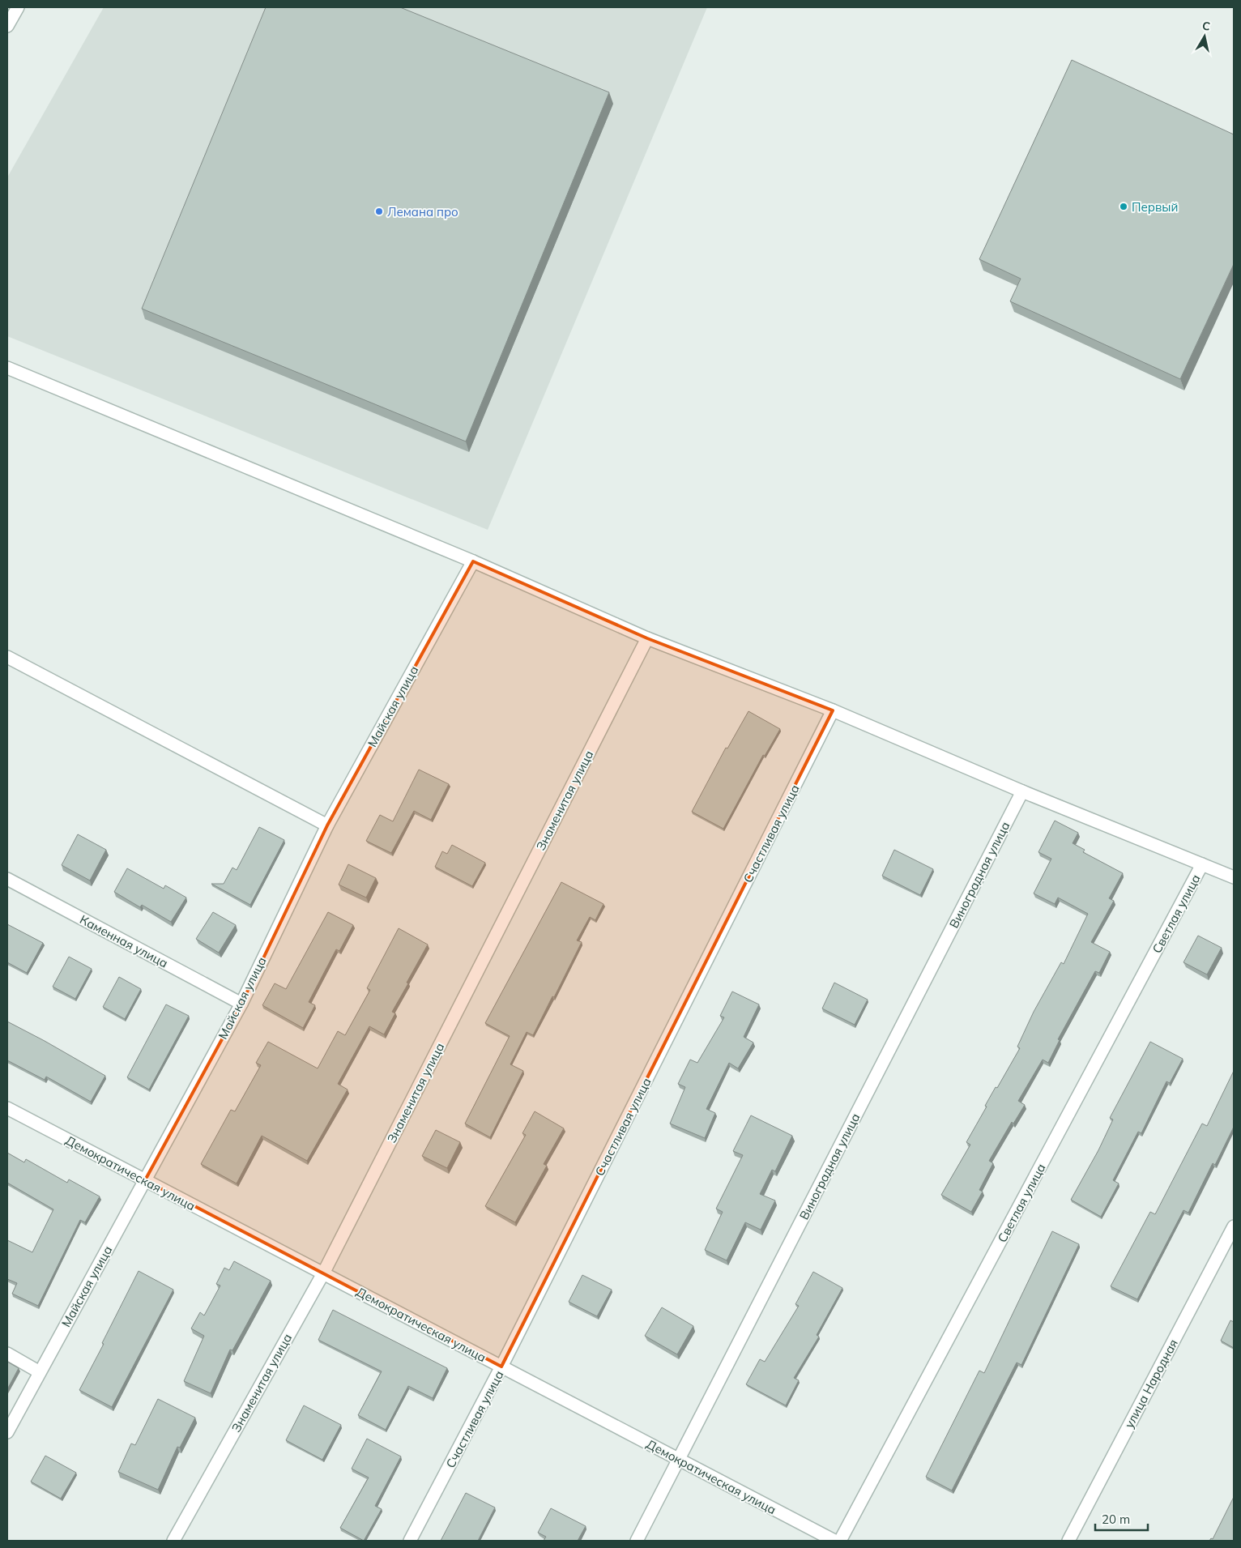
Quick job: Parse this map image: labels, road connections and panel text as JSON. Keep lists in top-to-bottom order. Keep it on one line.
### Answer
{"streets":{"street":["Майская улица","Знаменитая улица","Счастливая улица","Виноградная улица","Светлая улица","Каменная улица","Демократическая улица","улица Народная"]},"crossings":[["Майская улица","Каменная улица"],["Майская улица","Демократическая улица"],["Знаменитая улица","Демократическая улица"],["Счастливая улица","Демократическая улица"],["Виноградная улица","Демократическая улица"]],"places":["Первый","Лемана про"],"scale_bar":"20 m","north":"top"}
